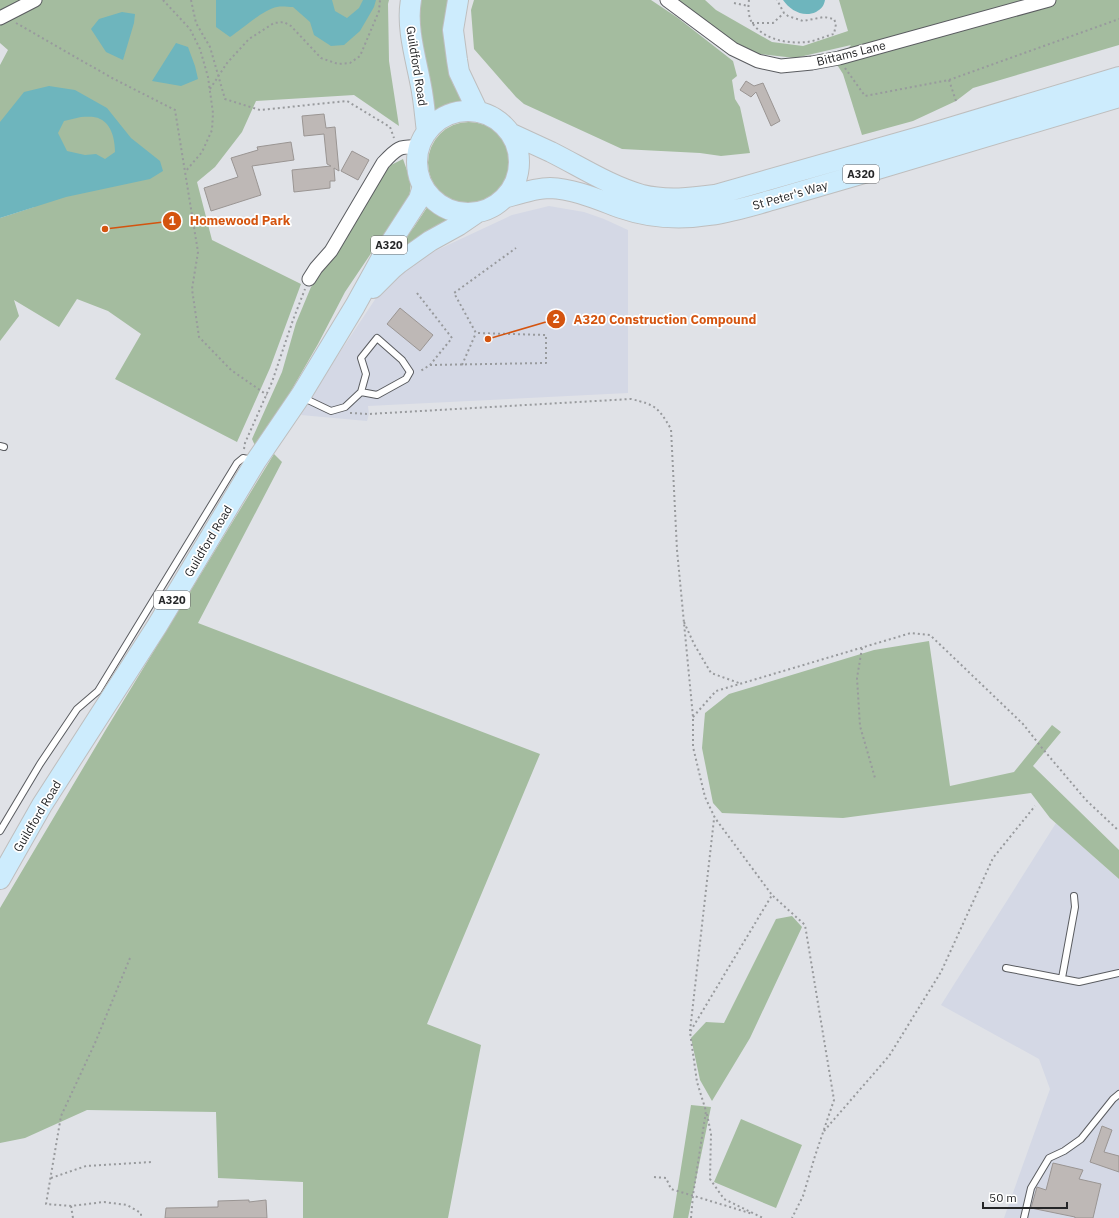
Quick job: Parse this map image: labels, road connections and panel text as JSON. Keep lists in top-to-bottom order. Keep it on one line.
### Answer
{"streets":{"main road":["Guildford Road","A320","St Peter's Way"],"street":["Bittams Lane"]},"crossings":[["Guildford Road","A320"],["Guildford Road","St Peter's Way"],["A320","St Peter's Way"]],"places":["Homewood Park","A320 Construction Compound"],"scale_bar":"50 m"}
